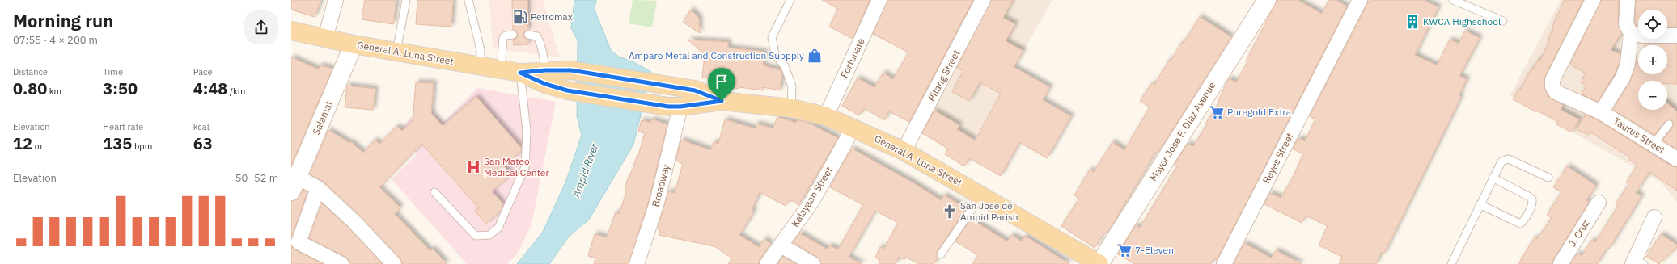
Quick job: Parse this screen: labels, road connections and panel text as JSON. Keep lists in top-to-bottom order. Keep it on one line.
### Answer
{"streets":{"main road":["General A. Luna Street"],"street":["Fortunate","Pitang Street","Salamat","Mayor Jose F. Diaz Avenue","Taurus Street","Reyes Street","Broadway","Kalayaan Street","J. Cruz"]},"crossings":[["General A. Luna Street","Fortunate"],["General A. Luna Street","Pitang Street"],["General A. Luna Street","Salamat"],["General A. Luna Street","Mayor Jose F. Diaz Avenue"],["General A. Luna Street","Broadway"],["General A. Luna Street","Kalayaan Street"]],"water":["Ampid River"],"places":{"fuel station":["Petromax"],"building":["KWCA Highschool"],"shop":["Amparo Metal and Construction Suppply"],"supermarket":["Puregold Extra","7-Eleven"],"hospital":["San Mateo Medical Center"],"church":["San Jose de Ampid Parish"]},"page":{"heading":["Morning run","07:55 · 4 × 200 m"],"map_buttons":["+","−"],"stats":[["Distance","0.80 km"],["Time","3:50"],["Pace","4:48 /km"],["Elevation","12 m"],["Heart rate","135 bpm"],["kcal","63"]],"chart":["Elevation","50–52 m"]}}
